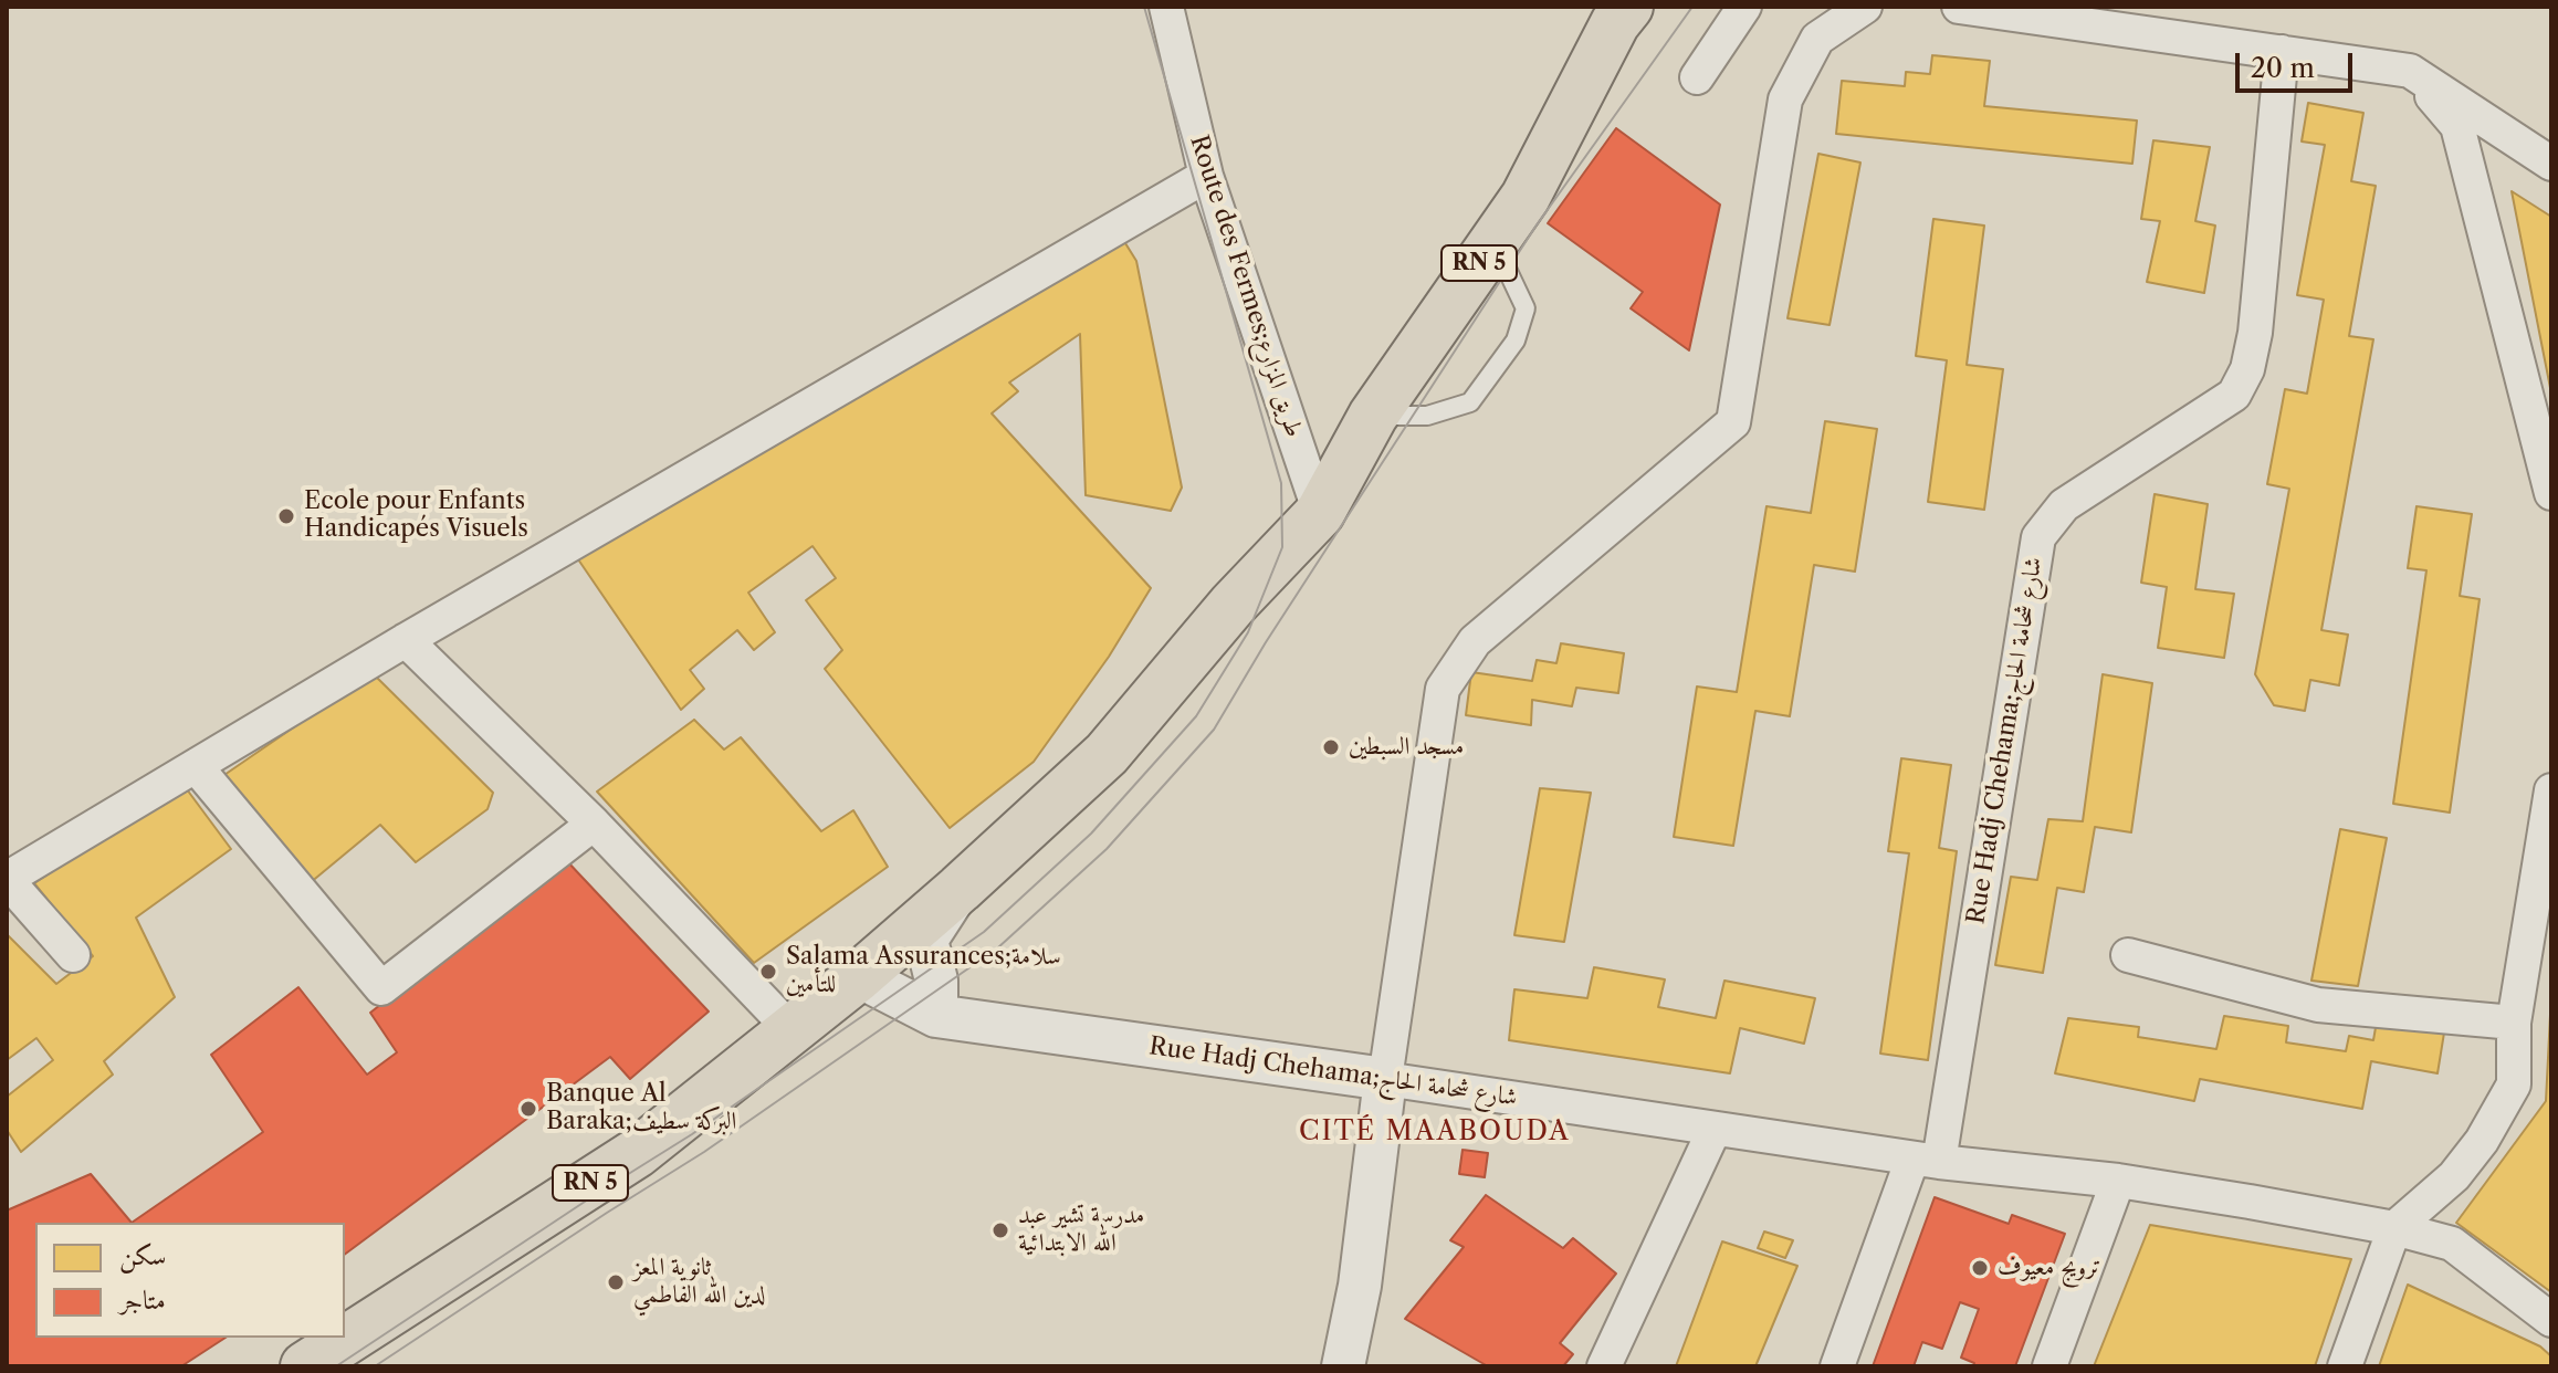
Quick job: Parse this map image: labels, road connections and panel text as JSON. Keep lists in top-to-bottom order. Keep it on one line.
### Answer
{"streets":{"main road":["RN 5"],"street":["Route des Fermes;طريق المزارع","Rue Hadj Chehama;شارع شحامة الحاج"]},"crossings":[["RN 5","Route des Fermes;طريق المزارع"],["RN 5","Rue Hadj Chehama;شارع شحامة الحاج"]],"districts":["CITÉ MAABOUDA"],"places":["Ecole pour Enfants Handicapés Visuels","مسجد السبطين","Salama Assurances;سلامة للتأمين","Banque Al Baraka;البركة سطيف","مدرسة تشير عبد الله الابتدائية","ترويج معيوف","ثانوية المعز لدين الله الفاطمي"],"legend":["سكن","متاجر"],"scale_bar":"20 m"}
